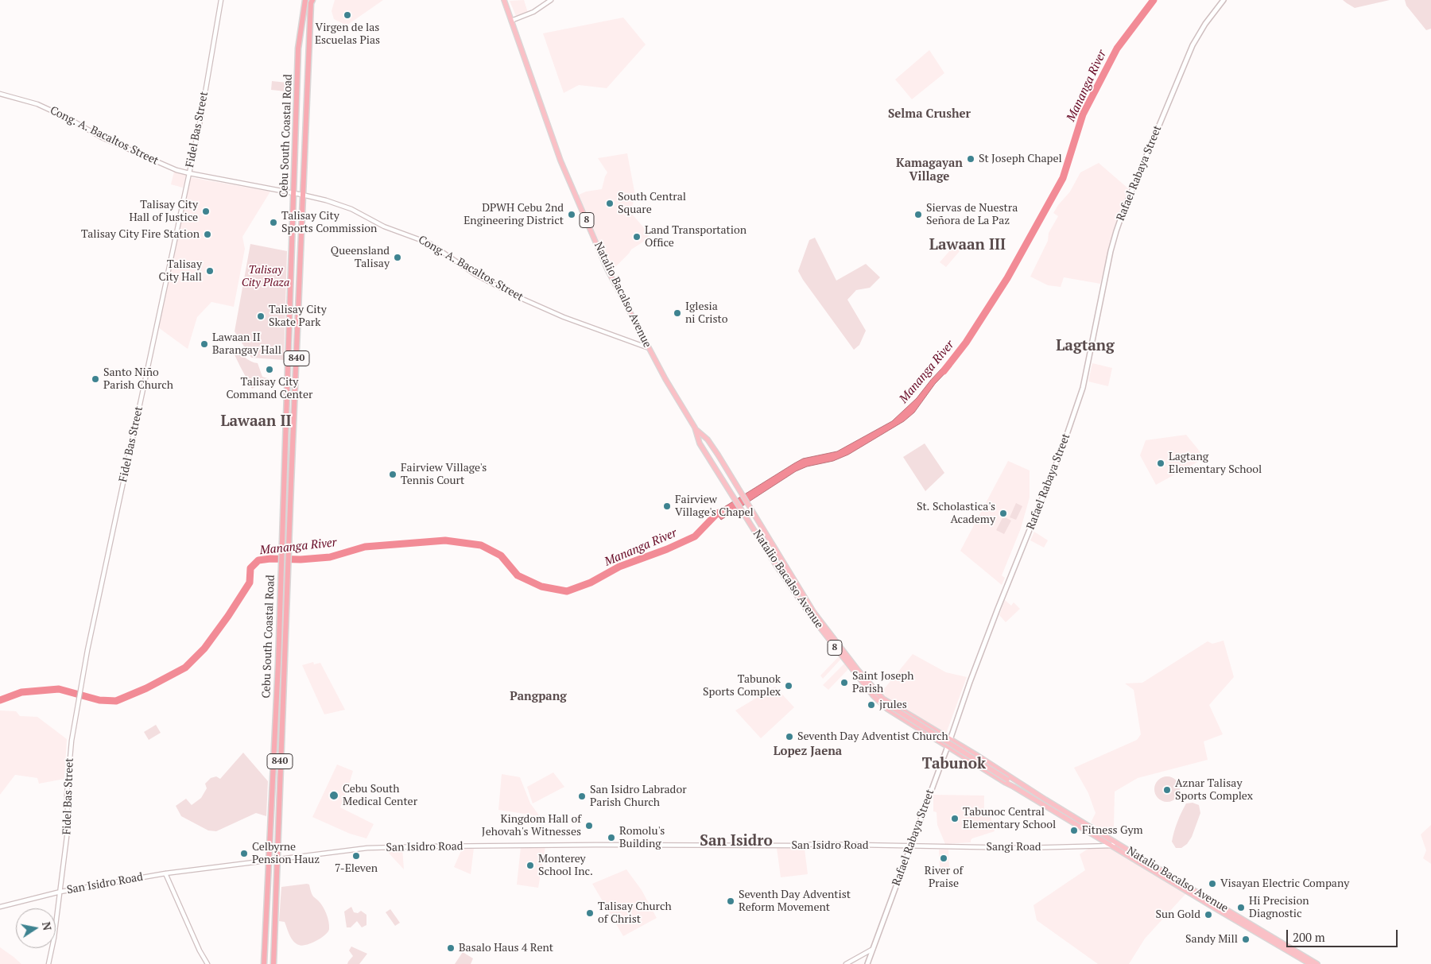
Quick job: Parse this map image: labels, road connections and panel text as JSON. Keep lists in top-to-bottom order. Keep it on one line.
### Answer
{"streets":{"highway":["Cebu South Coastal Road","840"],"main road":["Rafael Rabaya Street","8","Natalio Bacalso Avenue"],"street":["Fidel Bas Street","Cong. A. Bacaltos Street","San Isidro Road","Sangi Road"]},"crossings":[["Fidel Bas Street","Cong. A. Bacaltos Street"],["Fidel Bas Street","San Isidro Road"],["Cong. A. Bacaltos Street","Cebu South Coastal Road"],["Cong. A. Bacaltos Street","Natalio Bacalso Avenue"],["Cebu South Coastal Road","San Isidro Road"],["Rafael Rabaya Street","Natalio Bacalso Avenue"],["Rafael Rabaya Street","San Isidro Road"],["Rafael Rabaya Street","Sangi Road"],["Natalio Bacalso Avenue","Sangi Road"],["San Isidro Road","Sangi Road"]],"districts":["Selma Crusher","Kamagayan Village","Lawaan III","Lagtang","Lawaan II","Pangpang","Lopez Jaena","Tabunok","San Isidro"],"water":["Mananga River"],"parks":["Talisay City Plaza"],"places":["Virgen de las Escuelas Pias","St Joseph Chapel","South Central Square","Talisay City Hall of Justice","DPWH Cebu 2nd Engineering District","Siervas de Nuestra Señora de La Paz","Talisay City Sports Commission","Talisay City Fire Station","Land Transportation Office","Queensland Talisay","Talisay City Hall","Iglesia ni Cristo","Talisay City Skate Park","Lawaan II Barangay Hall","Talisay City Command Center","Santo Niño Parish Church","Lagtang Elementary School","Fairview Village's Tennis Court","Fairview Village's Chapel","St. Scholastica's Academy","Saint Joseph Parish","Tabunok Sports Complex","jrules","Seventh Day Adventist Church","Aznar Talisay Sports Complex","Cebu South Medical Center","San Isidro Labrador Parish Church","Tabunoc Central Elementary School","Kingdom Hall of Jehovah's Witnesses","Fitness Gym","Romolu's Building","Celbyrne Pension Hauz","7-Eleven","River of Praise","Monterey School Inc.","Visayan Electric Company","Seventh Day Adventist Reform Movement","Hi Precision Diagnostic","Talisay Church of Christ","Sun Gold","Sandy Mill","Basalo Haus 4 Rent"],"scale_bar":"200 m","north":"right"}
